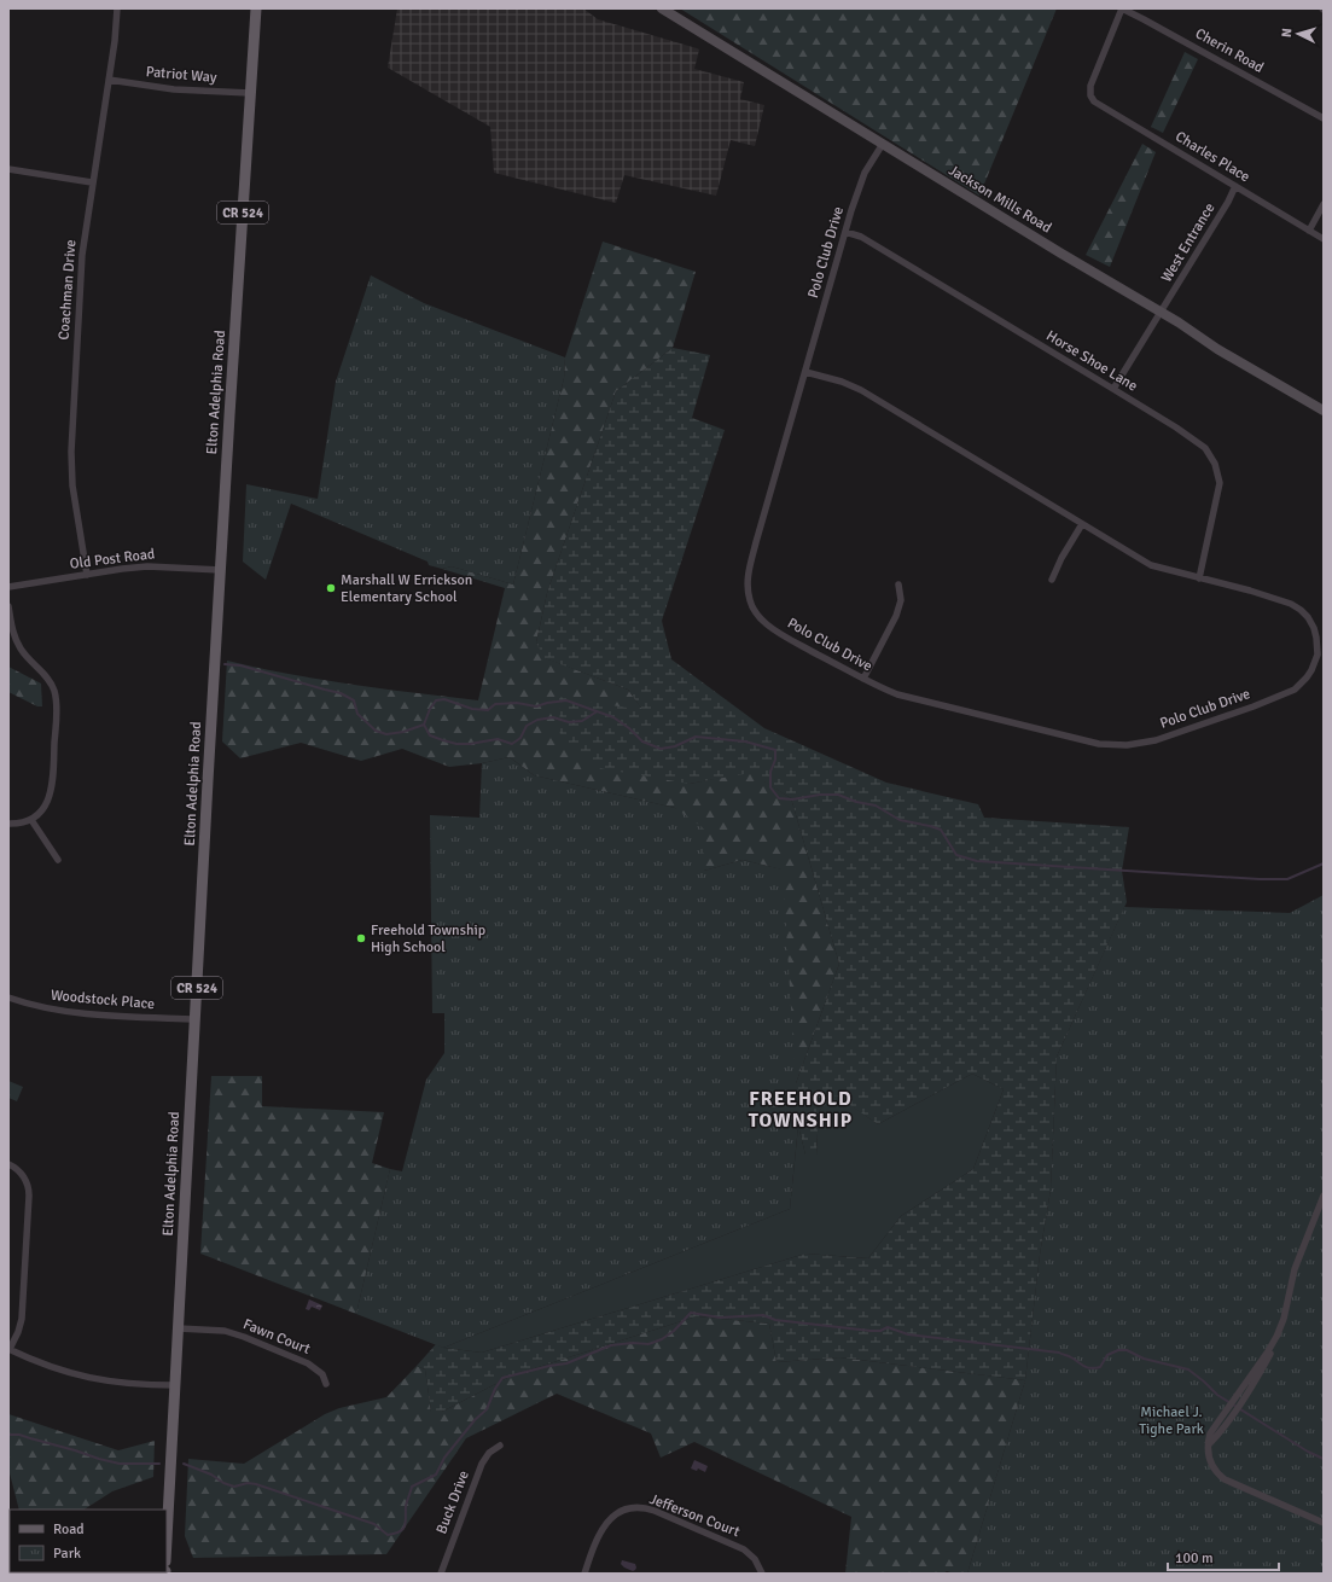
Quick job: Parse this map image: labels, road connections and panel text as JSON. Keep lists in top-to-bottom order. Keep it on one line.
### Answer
{"streets":{"main road":["Jackson Mills Road","CR 524","Elton Adelphia Road"],"street":["Cherin Road","Patriot Way","Charles Place","West Entrance","Polo Club Drive","Coachman Drive","Horse Shoe Lane","Old Post Road","Woodstock Place","Fawn Court","Buck Drive","Jefferson Court"]},"crossings":[["Cherin Road","Charles Place"],["Patriot Way","Coachman Drive"],["Patriot Way","Elton Adelphia Road"],["Charles Place","West Entrance"],["Jackson Mills Road","West Entrance"],["Jackson Mills Road","Polo Club Drive"],["West Entrance","Horse Shoe Lane"],["Polo Club Drive","Horse Shoe Lane"],["Coachman Drive","Old Post Road"],["Elton Adelphia Road","Old Post Road"],["Elton Adelphia Road","Woodstock Place"],["Elton Adelphia Road","Fawn Court"]],"districts":["FREEHOLD TOWNSHIP"],"parks":["Michael J. Tighe Park"],"places":["Marshall W Errickson Elementary School","Freehold Township High School"],"legend":["Road","Park"],"scale_bar":"100 m","north":"left"}
